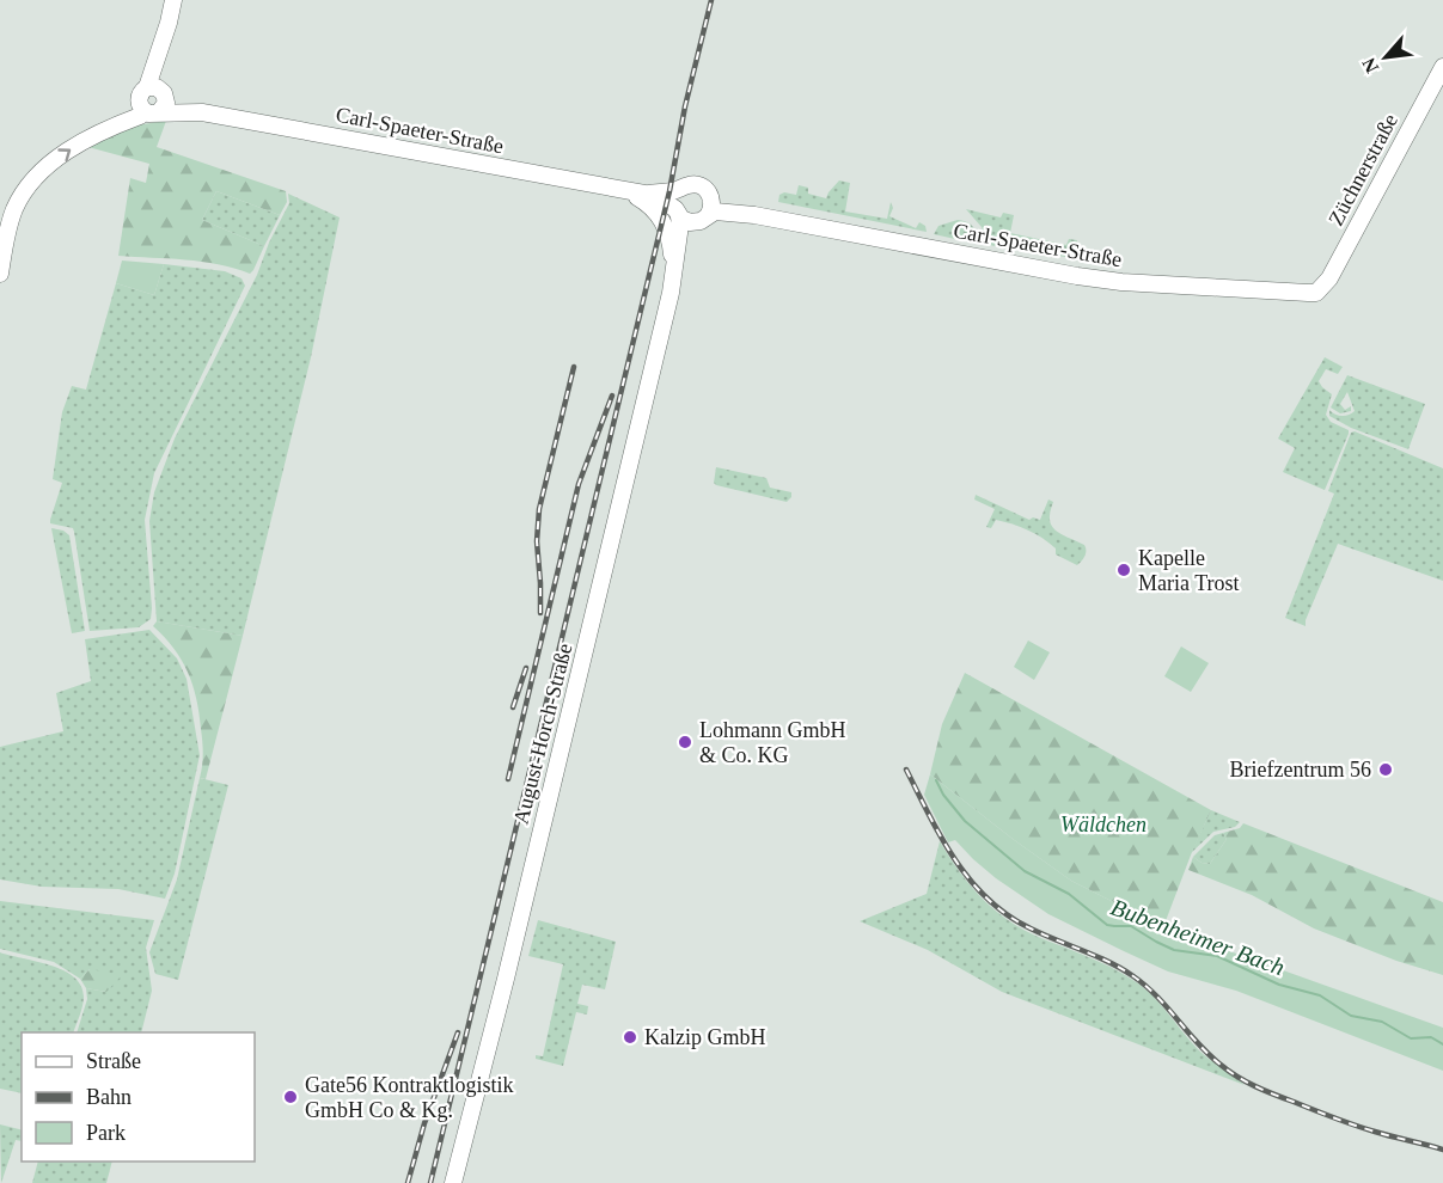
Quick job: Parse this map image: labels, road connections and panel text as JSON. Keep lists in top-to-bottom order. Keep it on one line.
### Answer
{"streets":{"main road":["Carl-Spaeter-Straße","Züchnerstraße","August-Horch-Straße"]},"crossings":[["Carl-Spaeter-Straße","Züchnerstraße"],["Carl-Spaeter-Straße","August-Horch-Straße"]],"water":["Bubenheimer Bach"],"parks":["Wäldchen"],"places":["Kapelle Maria Trost","Lohmann GmbH & Co. KG","Briefzentrum 56","Kalzip GmbH","Gate56 Kontraktlogistik GmbH Co & Kg."],"legend":["Straße","Bahn","Park"],"north":"bottom left"}
